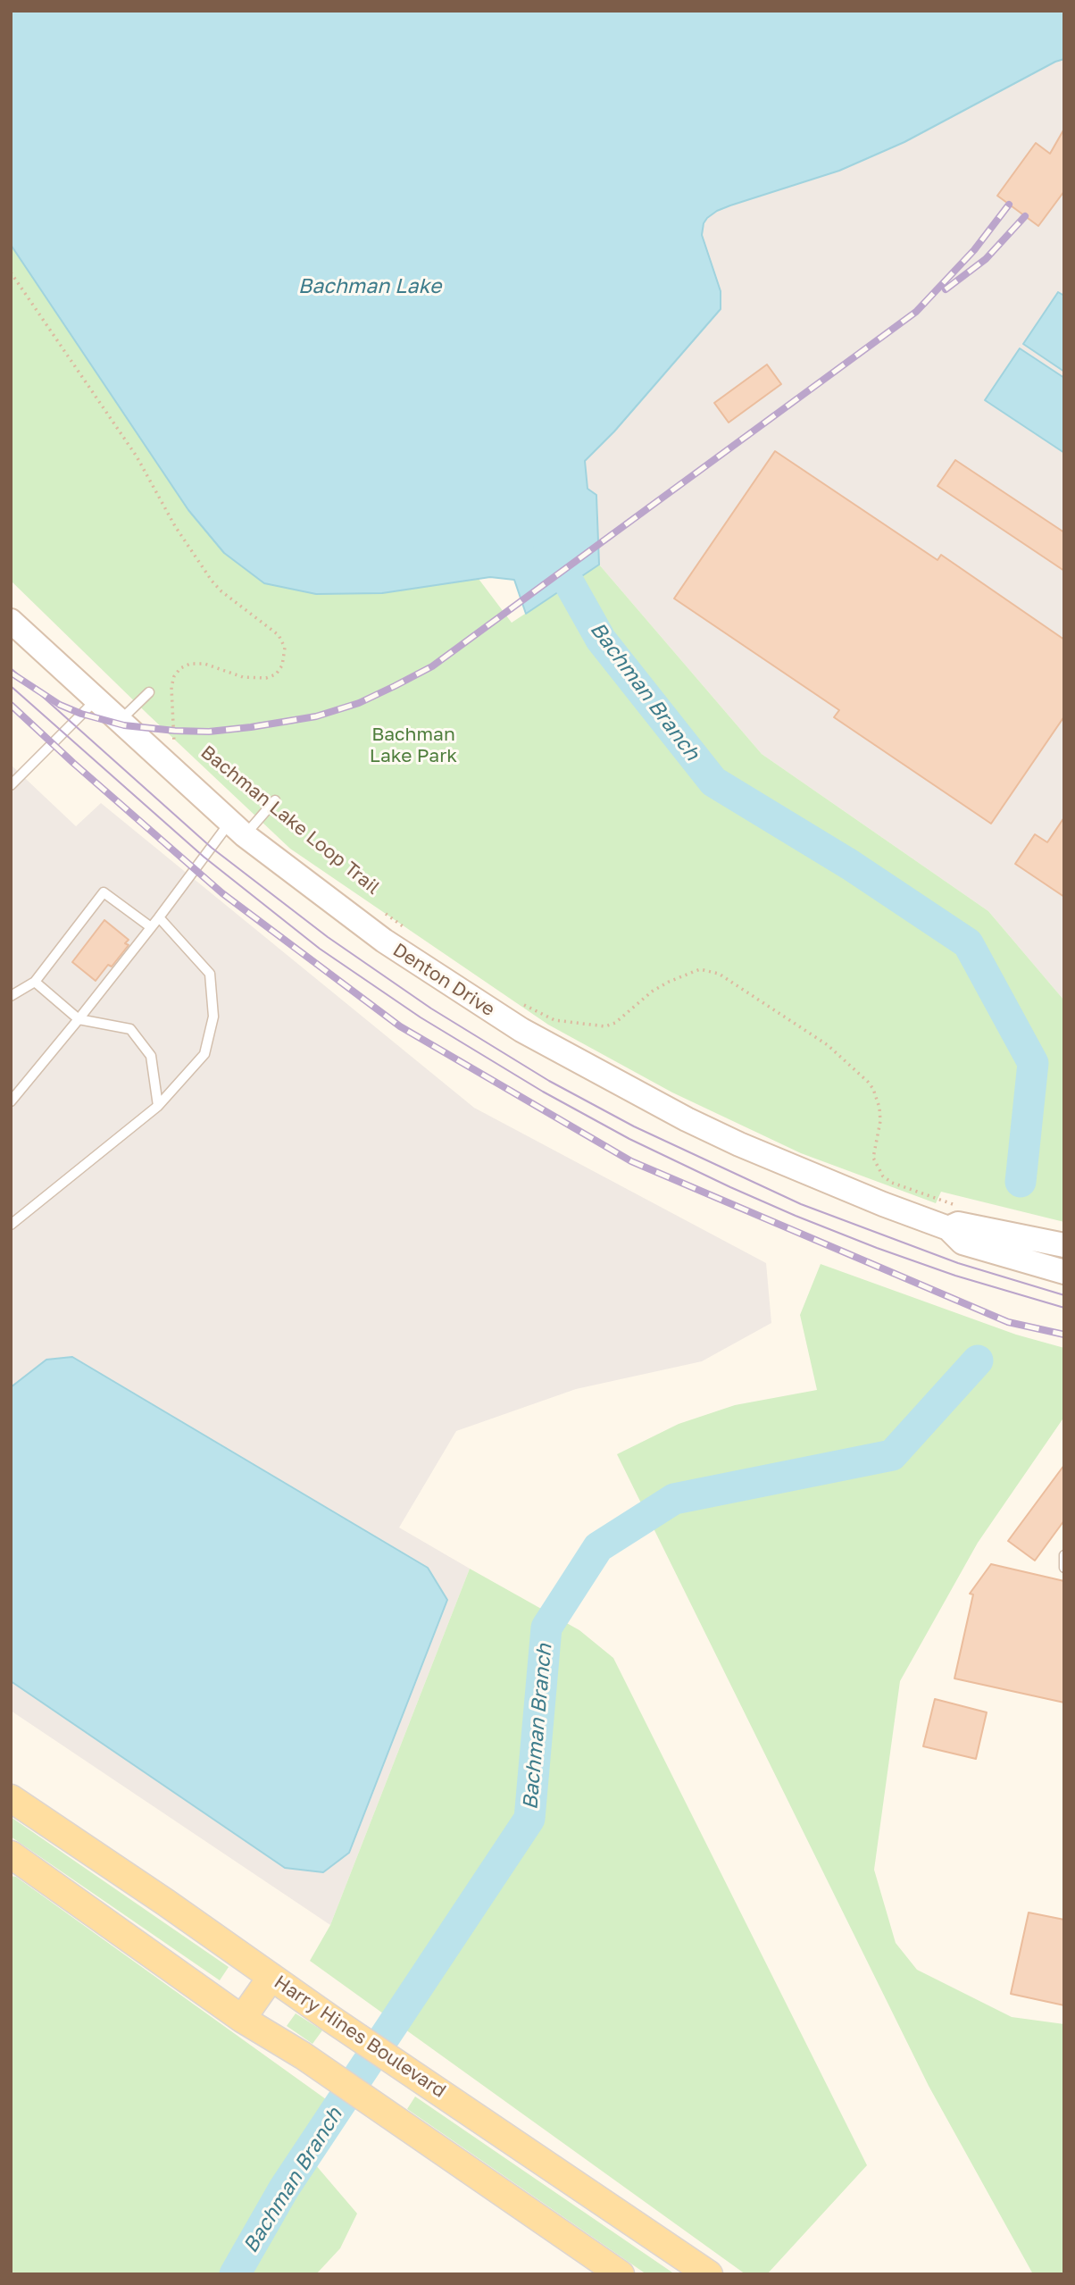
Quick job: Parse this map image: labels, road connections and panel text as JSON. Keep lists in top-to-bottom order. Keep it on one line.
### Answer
{"streets":{"main road":["Denton Drive","Harry Hines Boulevard"],"path":["Bachman Lake Loop Trail"]},"water":["Bachman Lake","Bachman Branch"],"parks":["Bachman Lake Park"]}
